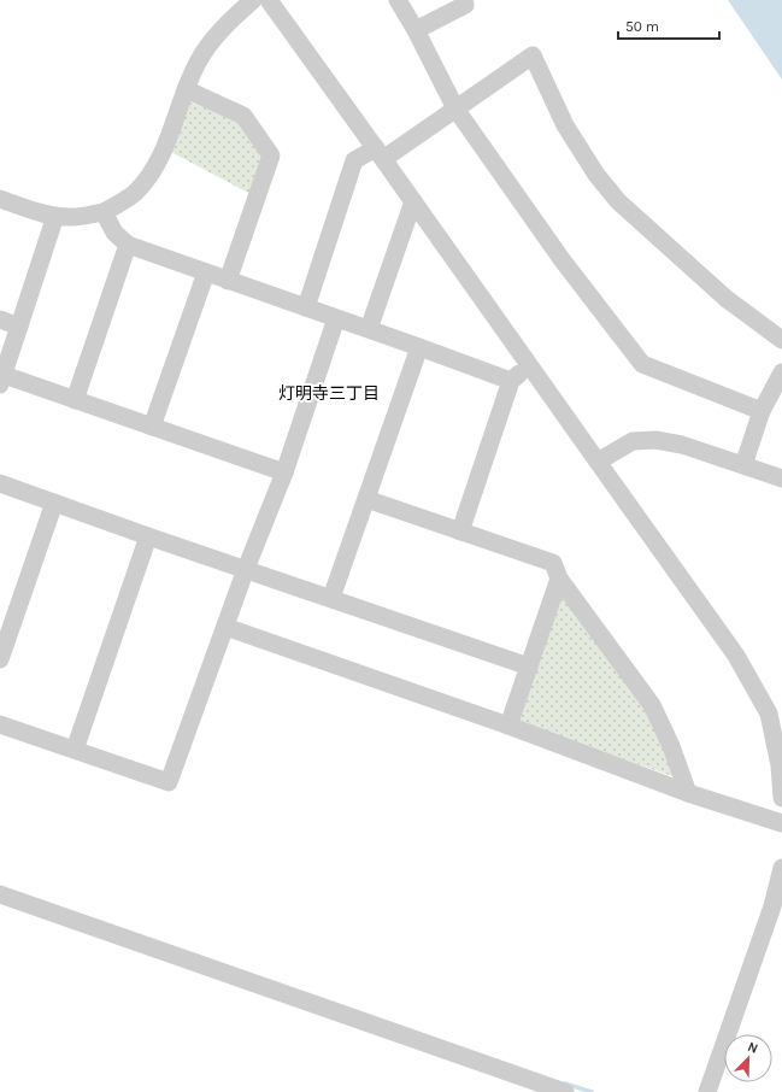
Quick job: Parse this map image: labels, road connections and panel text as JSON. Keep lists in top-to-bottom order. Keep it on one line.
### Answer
{"districts":["灯明寺三丁目"],"scale_bar":"50 m","north":"top right"}
